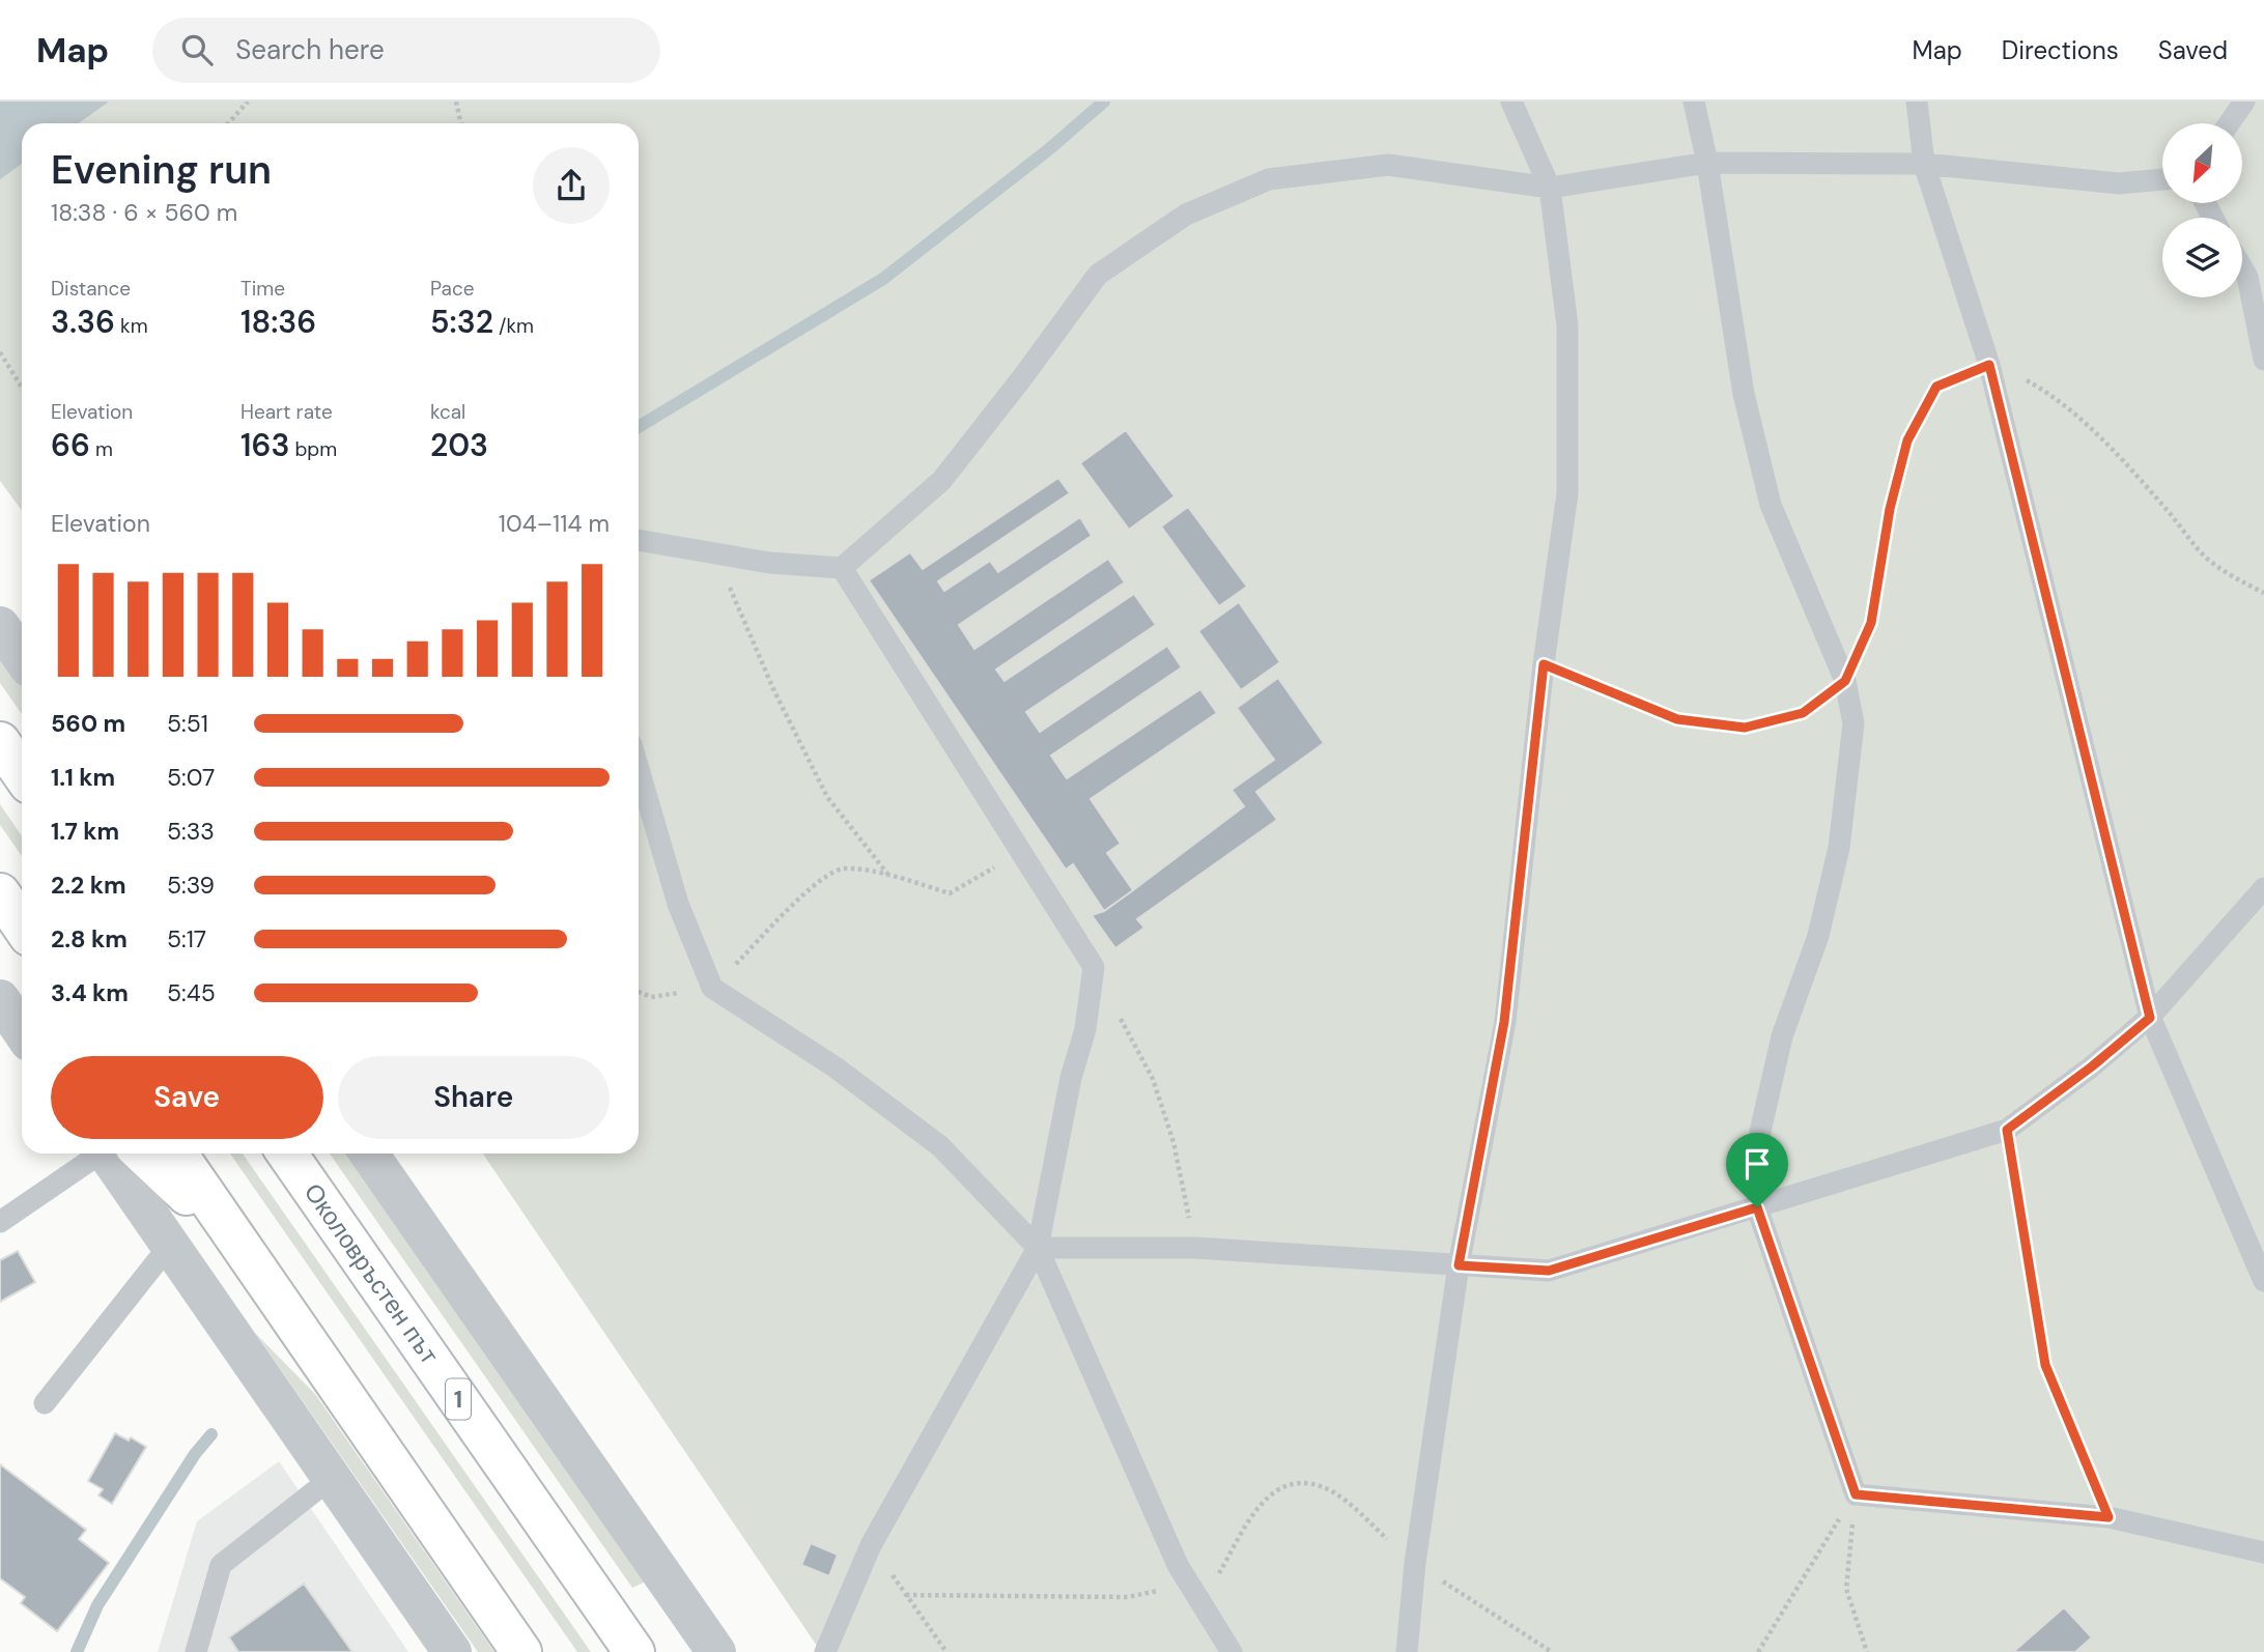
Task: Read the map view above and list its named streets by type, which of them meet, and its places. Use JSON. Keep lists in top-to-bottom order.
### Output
{
  "streets": {
    "highway": ["Околовръстен път", "1"]
  },
  "north": "bottom left",
  "page": {
    "header": "Map",
    "search": "Search here",
    "nav": ["Map", "Directions", "Saved"],
    "heading": ["Evening run", "18:38 · 6 × 560 m"],
    "stats": [
      ["Distance", "3.36 km"],
      ["Time", "18:36"],
      ["Pace", "5:32 /km"],
      ["Elevation", "66 m"],
      ["Heart rate", "163 bpm"],
      ["kcal", "203"]
    ],
    "chart": ["Elevation", "104–114 m"],
    "list": [
      {
        "name": "560 m",
        "note": "5:51"
      },
      {
        "name": "1.1 km",
        "note": "5:07"
      },
      {
        "name": "1.7 km",
        "note": "5:33"
      },
      {
        "name": "2.2 km",
        "note": "5:39"
      },
      {
        "name": "2.8 km",
        "note": "5:17"
      },
      {
        "name": "3.4 km",
        "note": "5:45"
      }
    ],
    "buttons": ["Save", "Share"]
  }
}
